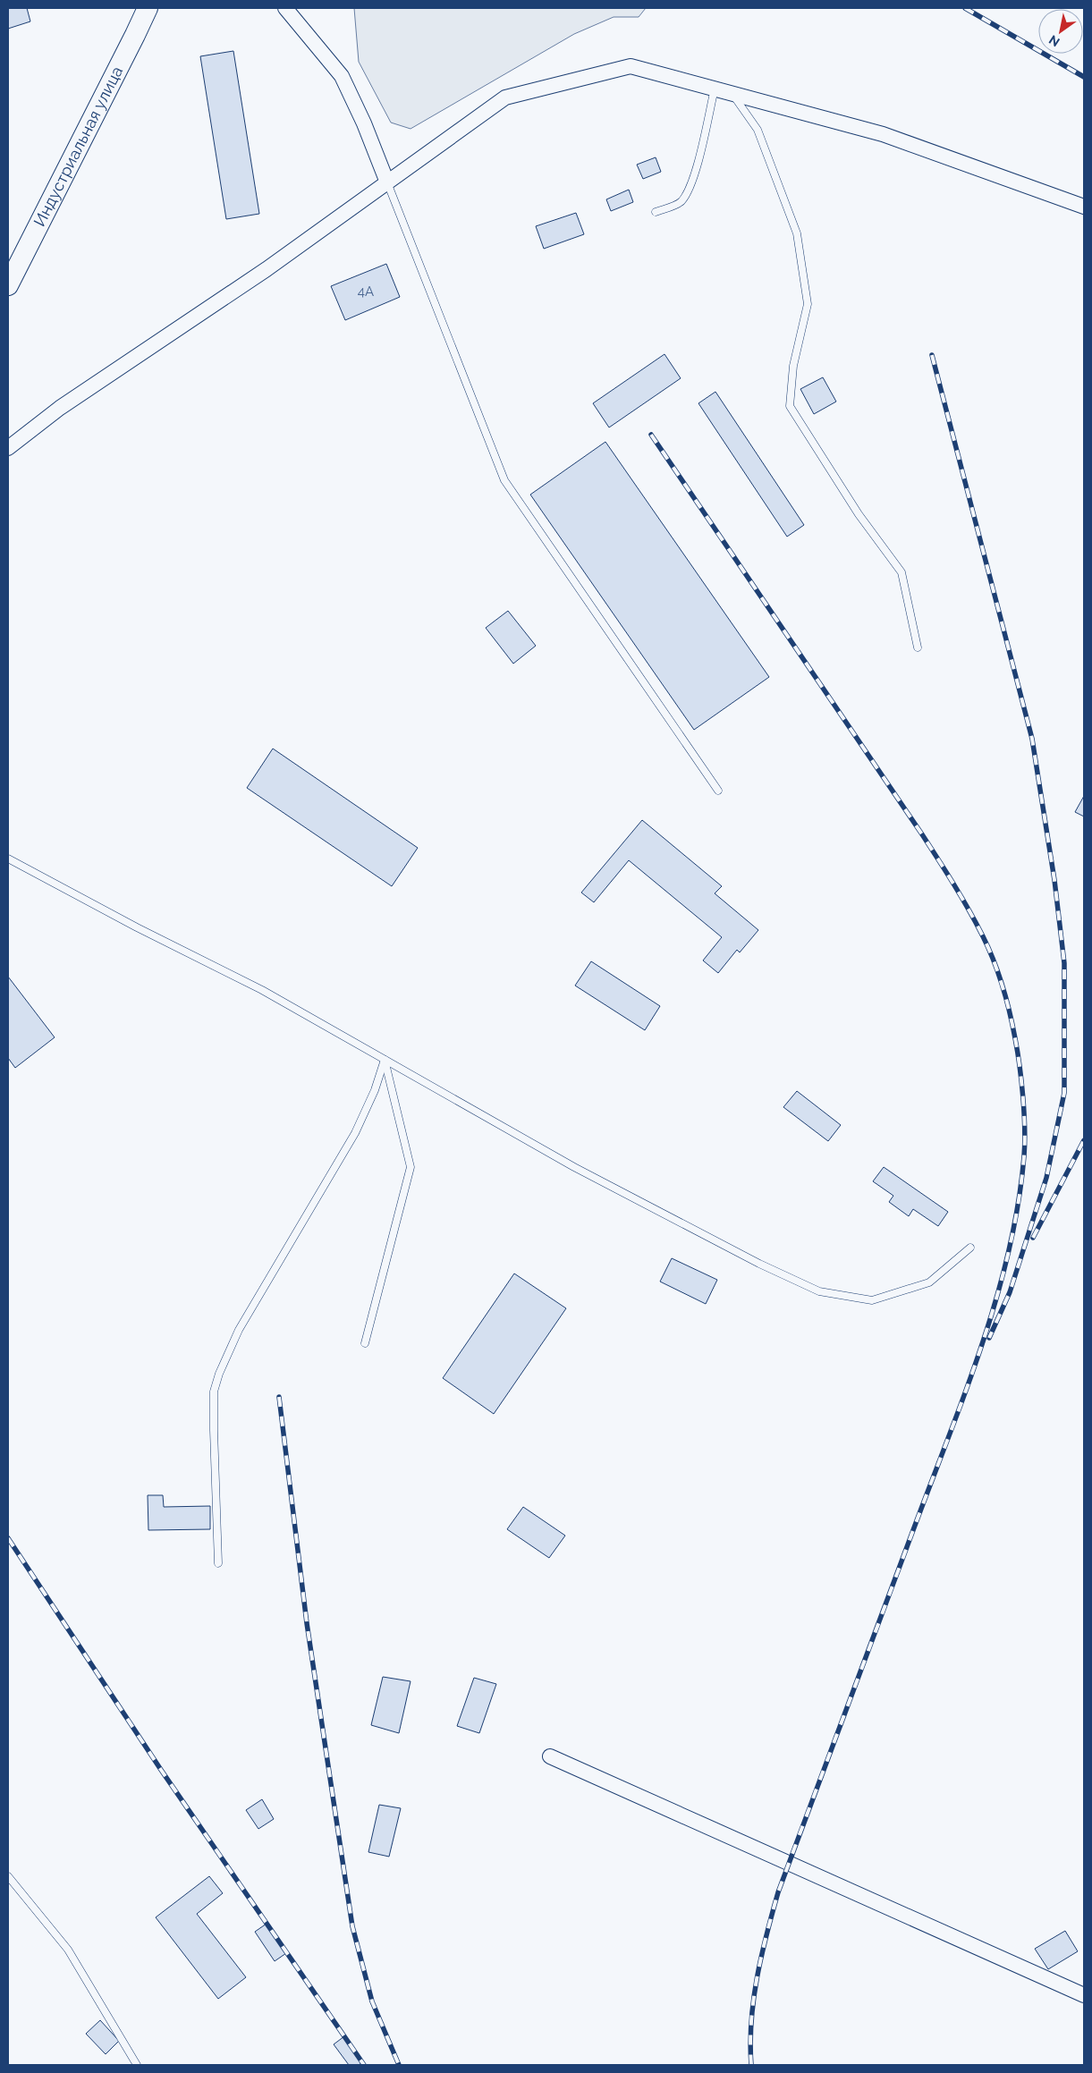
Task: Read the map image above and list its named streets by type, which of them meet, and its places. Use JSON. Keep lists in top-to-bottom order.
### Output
{
  "streets": {
    "main road": ["Индустриальная улица"]
  },
  "house_numbers": ["4А"],
  "north": "bottom left"
}
